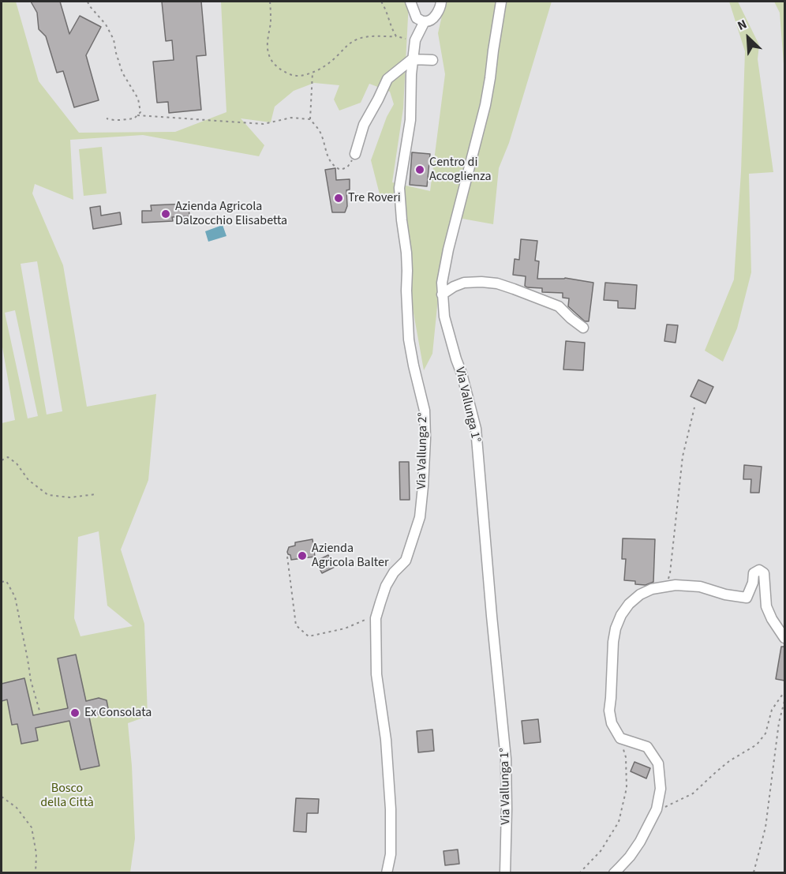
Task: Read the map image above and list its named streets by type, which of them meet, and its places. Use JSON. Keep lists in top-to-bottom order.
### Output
{
  "streets": {
    "street": ["Via Vallunga 1°", "Via Vallunga 2°"]
  },
  "parks": ["Bosco della Città"],
  "places": [
    "Centro di Accoglienza",
    "Tre Roveri",
    "Azienda Agricola Dalzocchio Elisabetta",
    "Azienda Agricola Balter",
    "Ex Consolata"
  ],
  "north": "top left"
}
